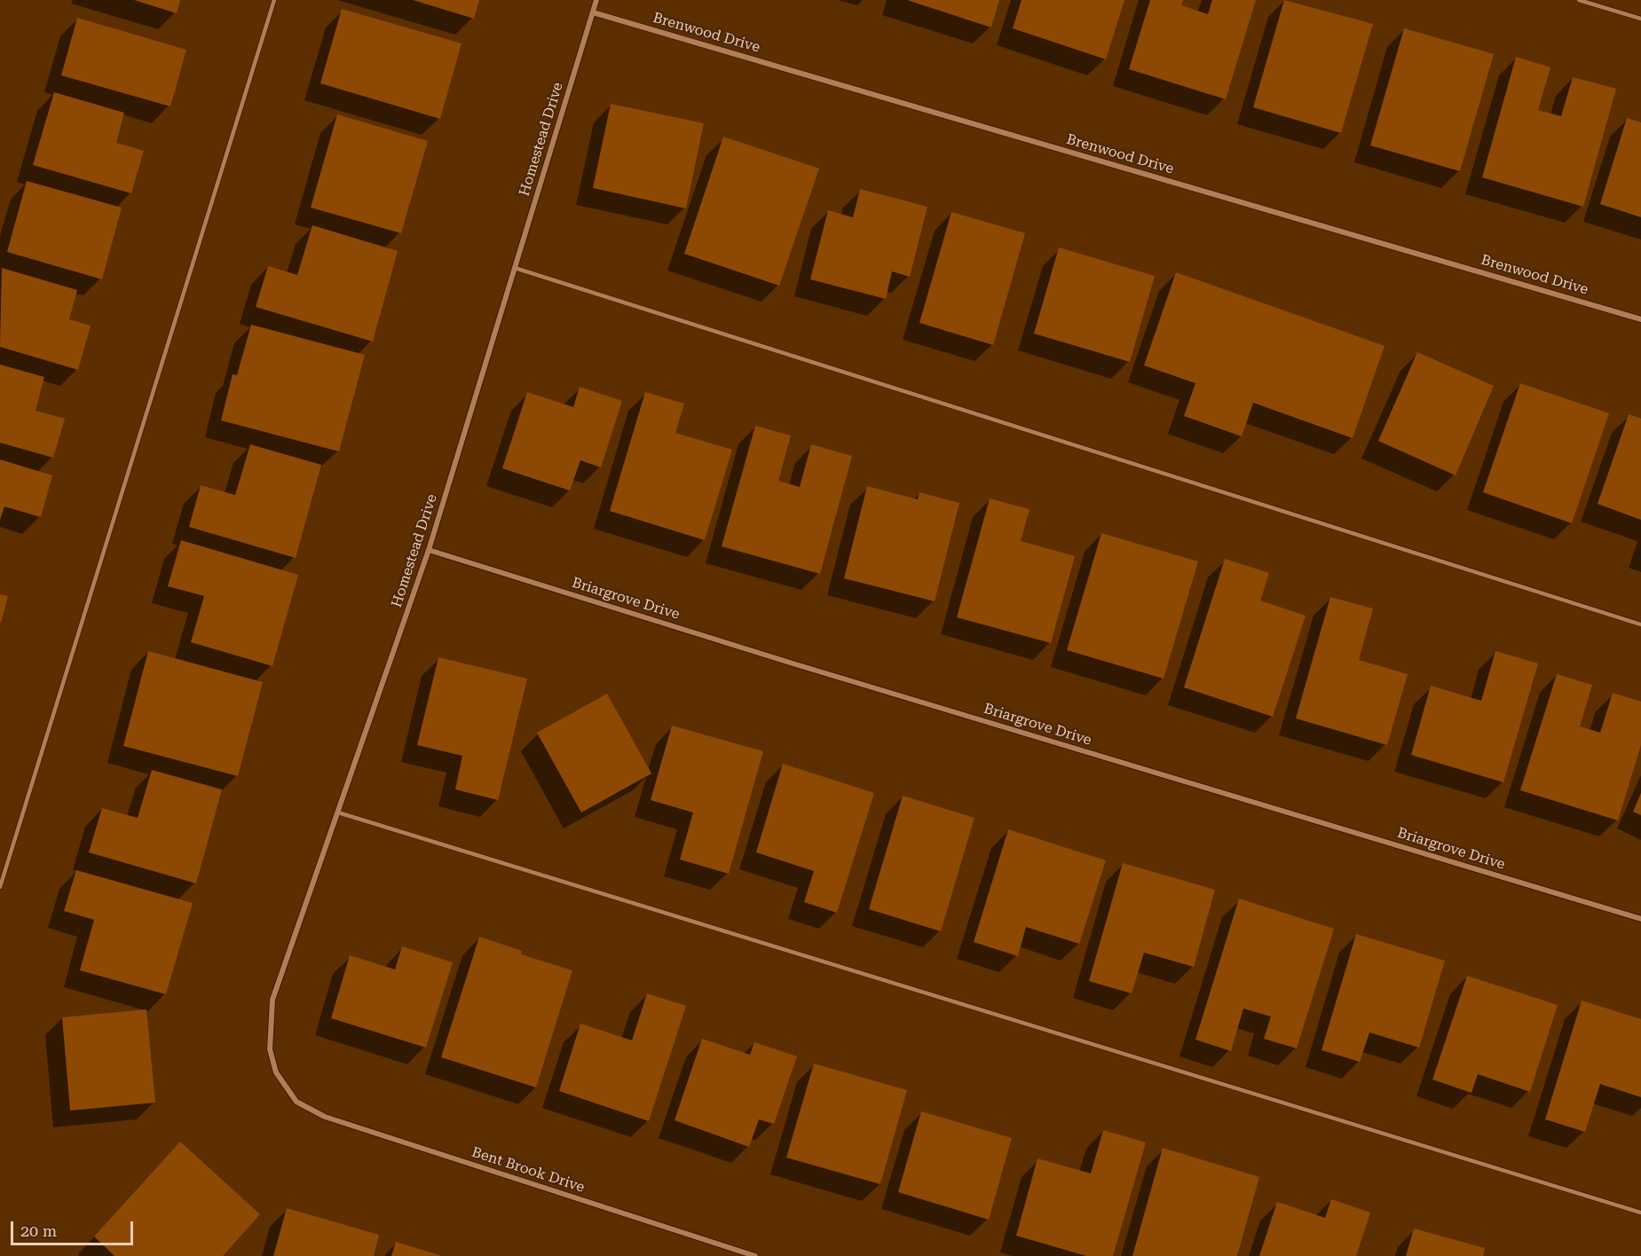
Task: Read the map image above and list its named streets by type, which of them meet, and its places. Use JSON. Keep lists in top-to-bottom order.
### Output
{
  "streets": {
    "street": [
      "Brenwood Drive",
      "Homestead Drive",
      "Briargrove Drive",
      "Bent Brook Drive"
    ]
  },
  "crossings": [
    ["Brenwood Drive", "Homestead Drive"],
    ["Homestead Drive", "Briargrove Drive"],
    ["Homestead Drive", "Bent Brook Drive"]
  ],
  "scale_bar": "20 m"
}
